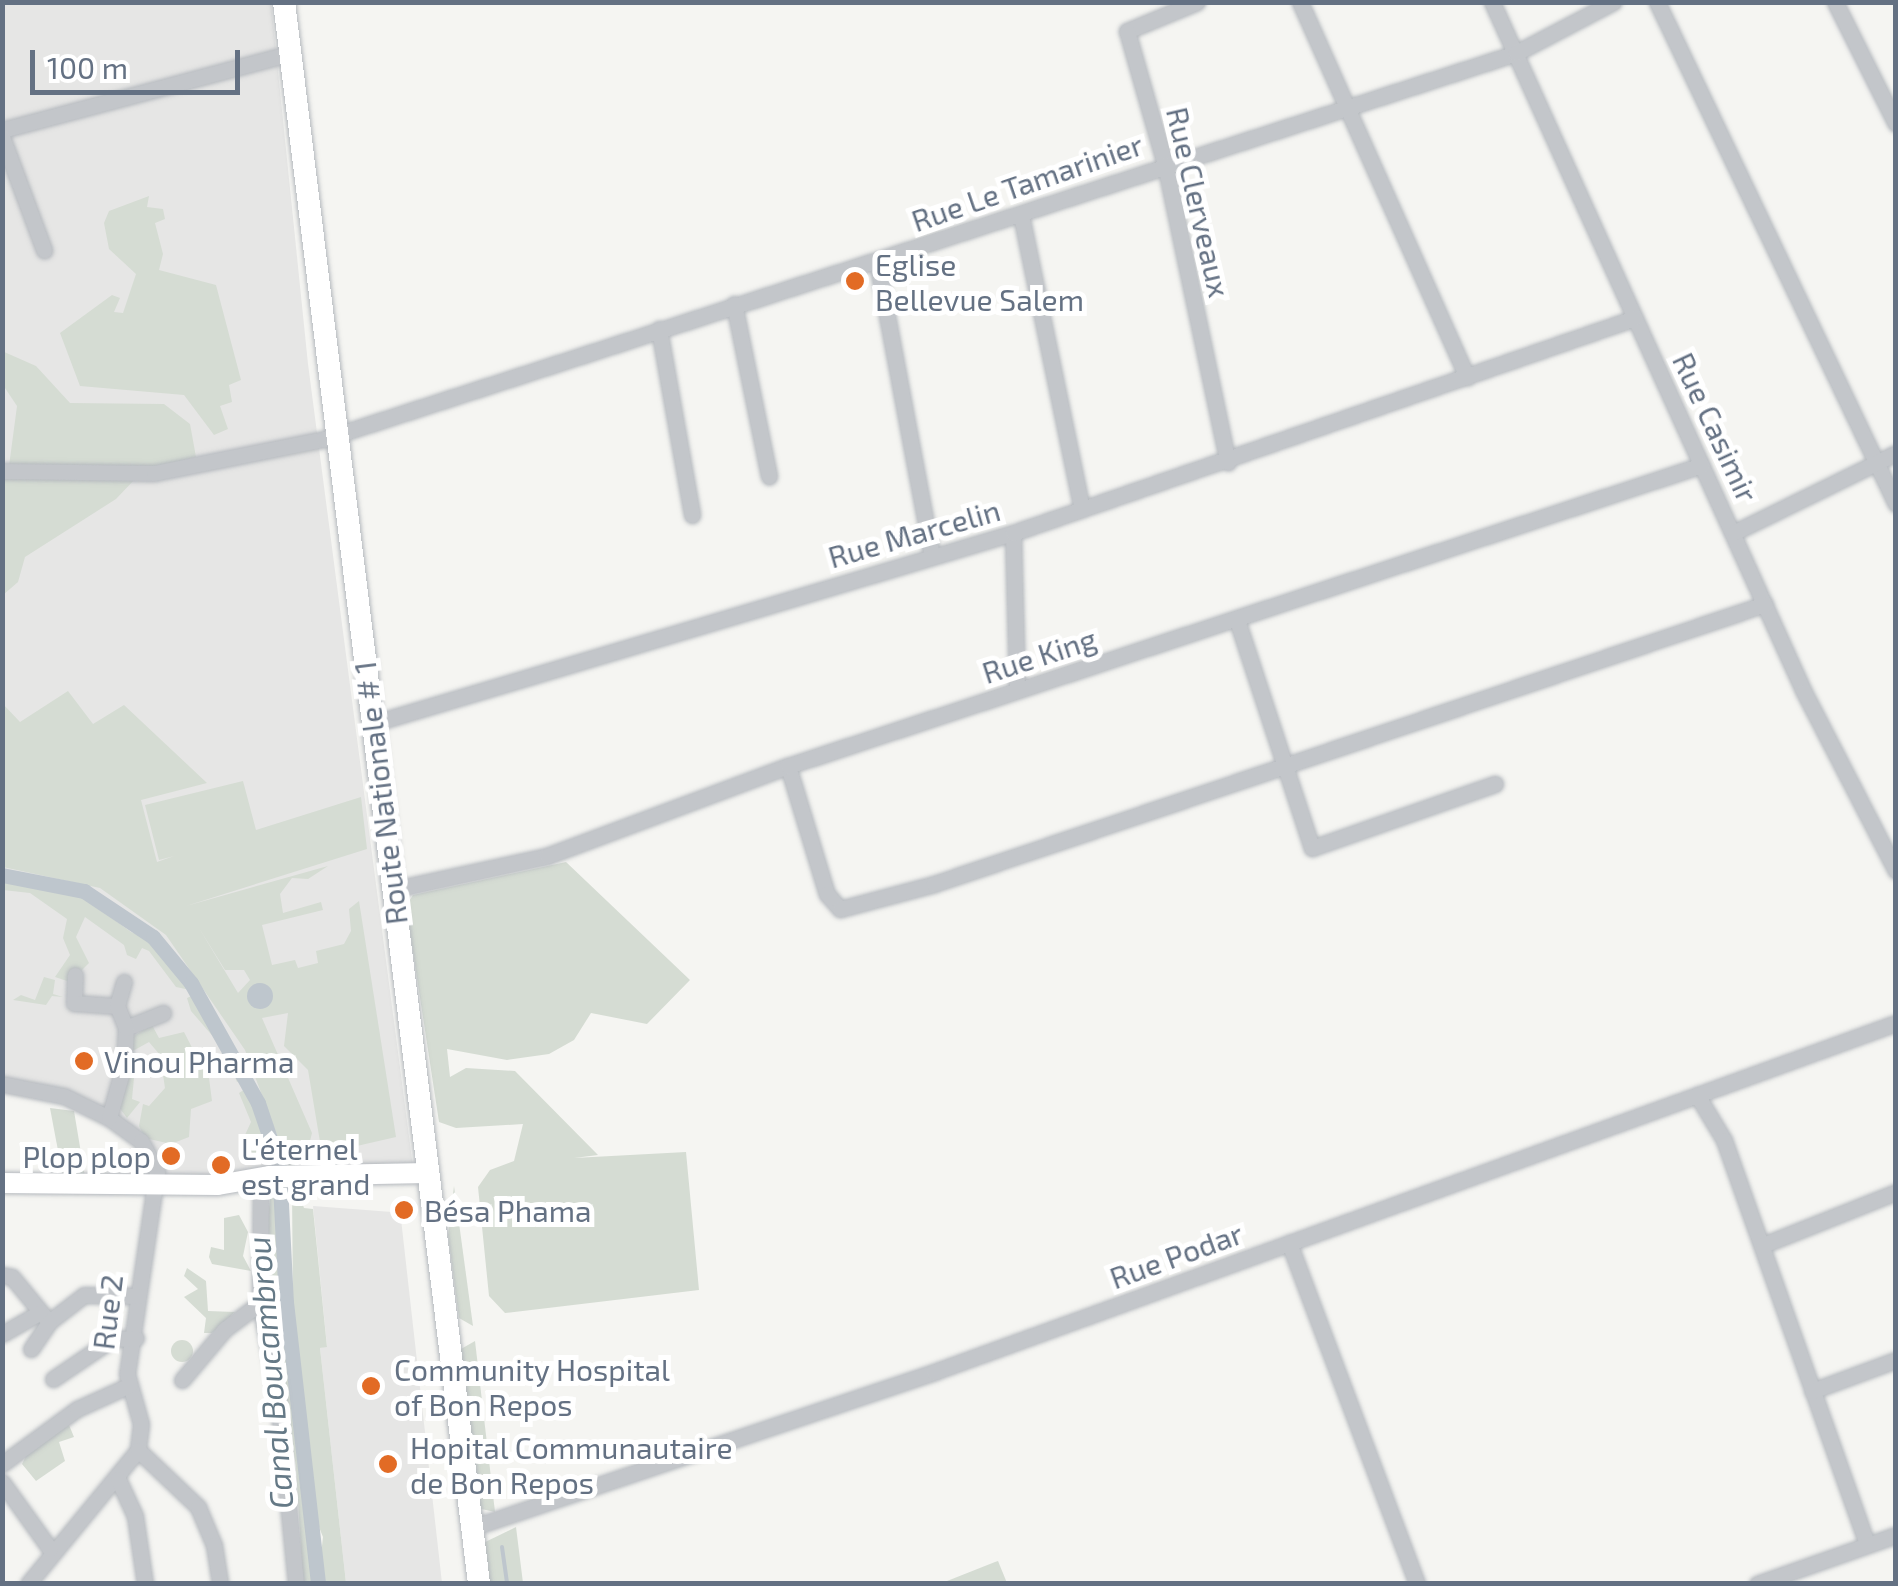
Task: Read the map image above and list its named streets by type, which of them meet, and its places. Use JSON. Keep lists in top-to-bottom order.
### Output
{
  "streets": {
    "main road": ["Route Nationale # 1"],
    "street": [
      "Rue Le Tamarinier",
      "Rue Clerveaux",
      "Rue Casimir",
      "Rue Marcelin",
      "Rue King",
      "Rue Podar",
      "Rue 2"
    ]
  },
  "crossings": [
    ["Rue Le Tamarinier", "Rue Clerveaux"],
    ["Rue Le Tamarinier", "Rue Casimir"],
    ["Rue Le Tamarinier", "Route Nationale # 1"],
    ["Rue Clerveaux", "Rue Marcelin"],
    ["Rue Casimir", "Rue Marcelin"],
    ["Rue Casimir", "Rue King"],
    ["Rue Marcelin", "Route Nationale # 1"],
    ["Rue King", "Route Nationale # 1"],
    ["Route Nationale # 1", "Rue Podar"]
  ],
  "water": ["Canal Boucambrou"],
  "places": [
    "Eglise Bellevue Salem",
    "Vinou Pharma",
    "Plop plop",
    "L'éternel est grand",
    "Bésa Phama",
    "Community Hospital of Bon Repos",
    "Hopital Communautaire de Bon Repos"
  ],
  "scale_bar": "100 m"
}
